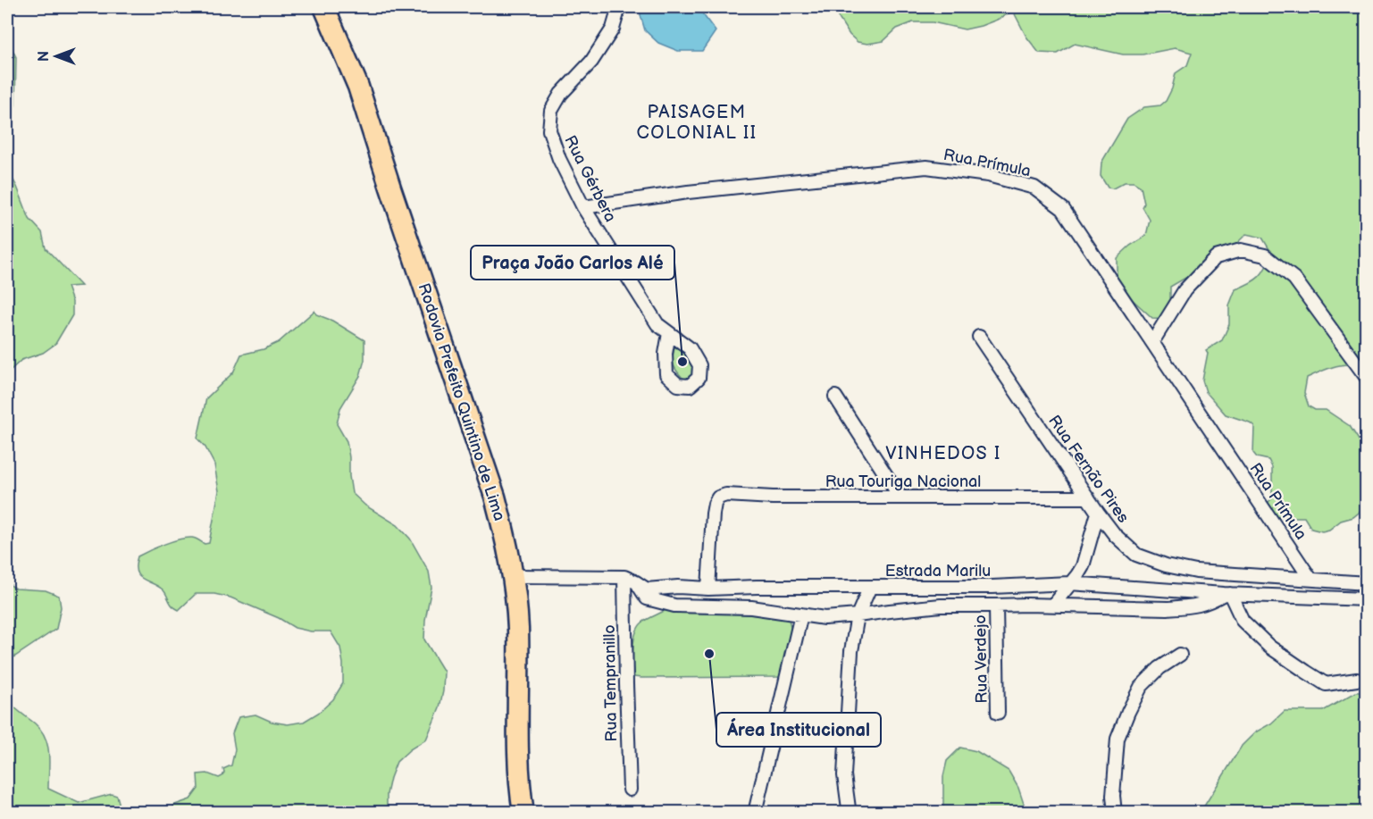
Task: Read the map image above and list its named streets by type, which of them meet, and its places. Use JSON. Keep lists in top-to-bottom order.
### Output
{
  "streets": {
    "main road": ["Rodovia Prefeito Quintino de Lima"],
    "street": [
      "Rua Prímula",
      "Rua Gérbera",
      "Rua Fernão Pires",
      "Rua Touriga Nacional",
      "Estrada Marilu",
      "Rua Verdejo",
      "Rua Tempranillo"
    ]
  },
  "crossings": [
    ["Rua Prímula", "Rua Gérbera"],
    ["Rua Prímula", "Rua Fernão Pires"],
    ["Rodovia Prefeito Quintino de Lima", "Estrada Marilu"],
    ["Rua Fernão Pires", "Rua Touriga Nacional"],
    ["Rua Touriga Nacional", "Estrada Marilu"],
    ["Estrada Marilu", "Rua Tempranillo"]
  ],
  "districts": ["PAISAGEM COLONIAL II", "VINHEDOS I"],
  "places": ["Praça João Carlos Alé", "Área Institucional"],
  "north": "left"
}
